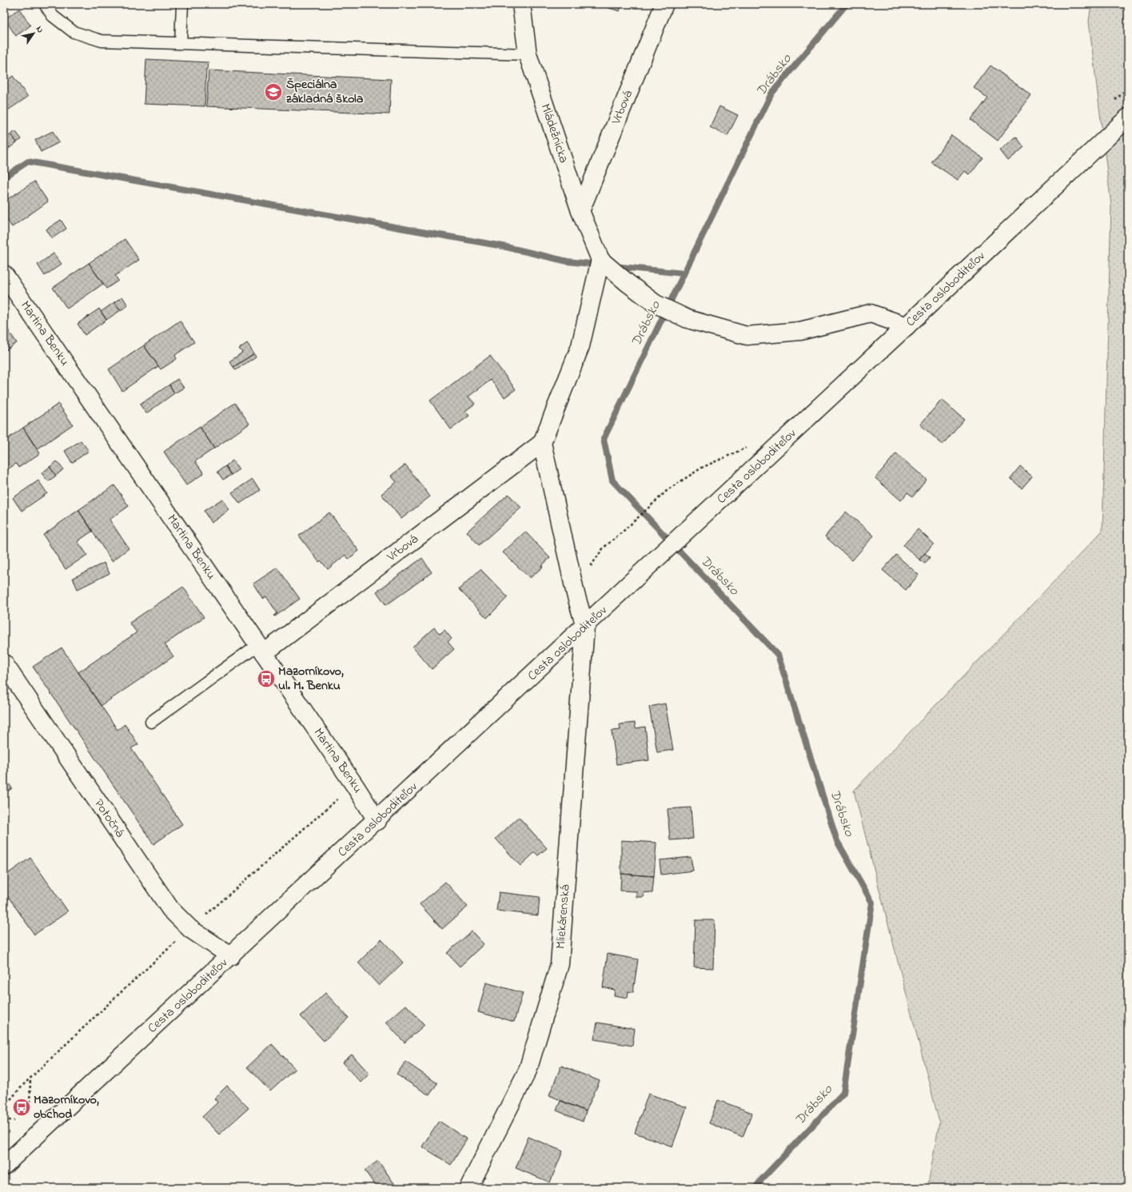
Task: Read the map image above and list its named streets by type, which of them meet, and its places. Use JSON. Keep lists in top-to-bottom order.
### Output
{
  "streets": {
    "street": [
      "Vrbová",
      "Mládežnícka",
      "Cesta osloboditeľov",
      "Martina Benku",
      "Potočná",
      "Mliekárenská"
    ]
  },
  "crossings": [
    ["Vrbová", "Mládežnícka"],
    ["Vrbová", "Martina Benku"],
    ["Cesta osloboditeľov", "Martina Benku"],
    ["Cesta osloboditeľov", "Potočná"],
    ["Cesta osloboditeľov", "Mliekárenská"]
  ],
  "water": ["Drábsko"],
  "places": {
    "school or university": ["Špeciálna základná škola"],
    "bus stop": ["Mazorníkovo, ul. M. Benku", "Mazorníkovo, obchod"]
  },
  "north": "top right"
}
